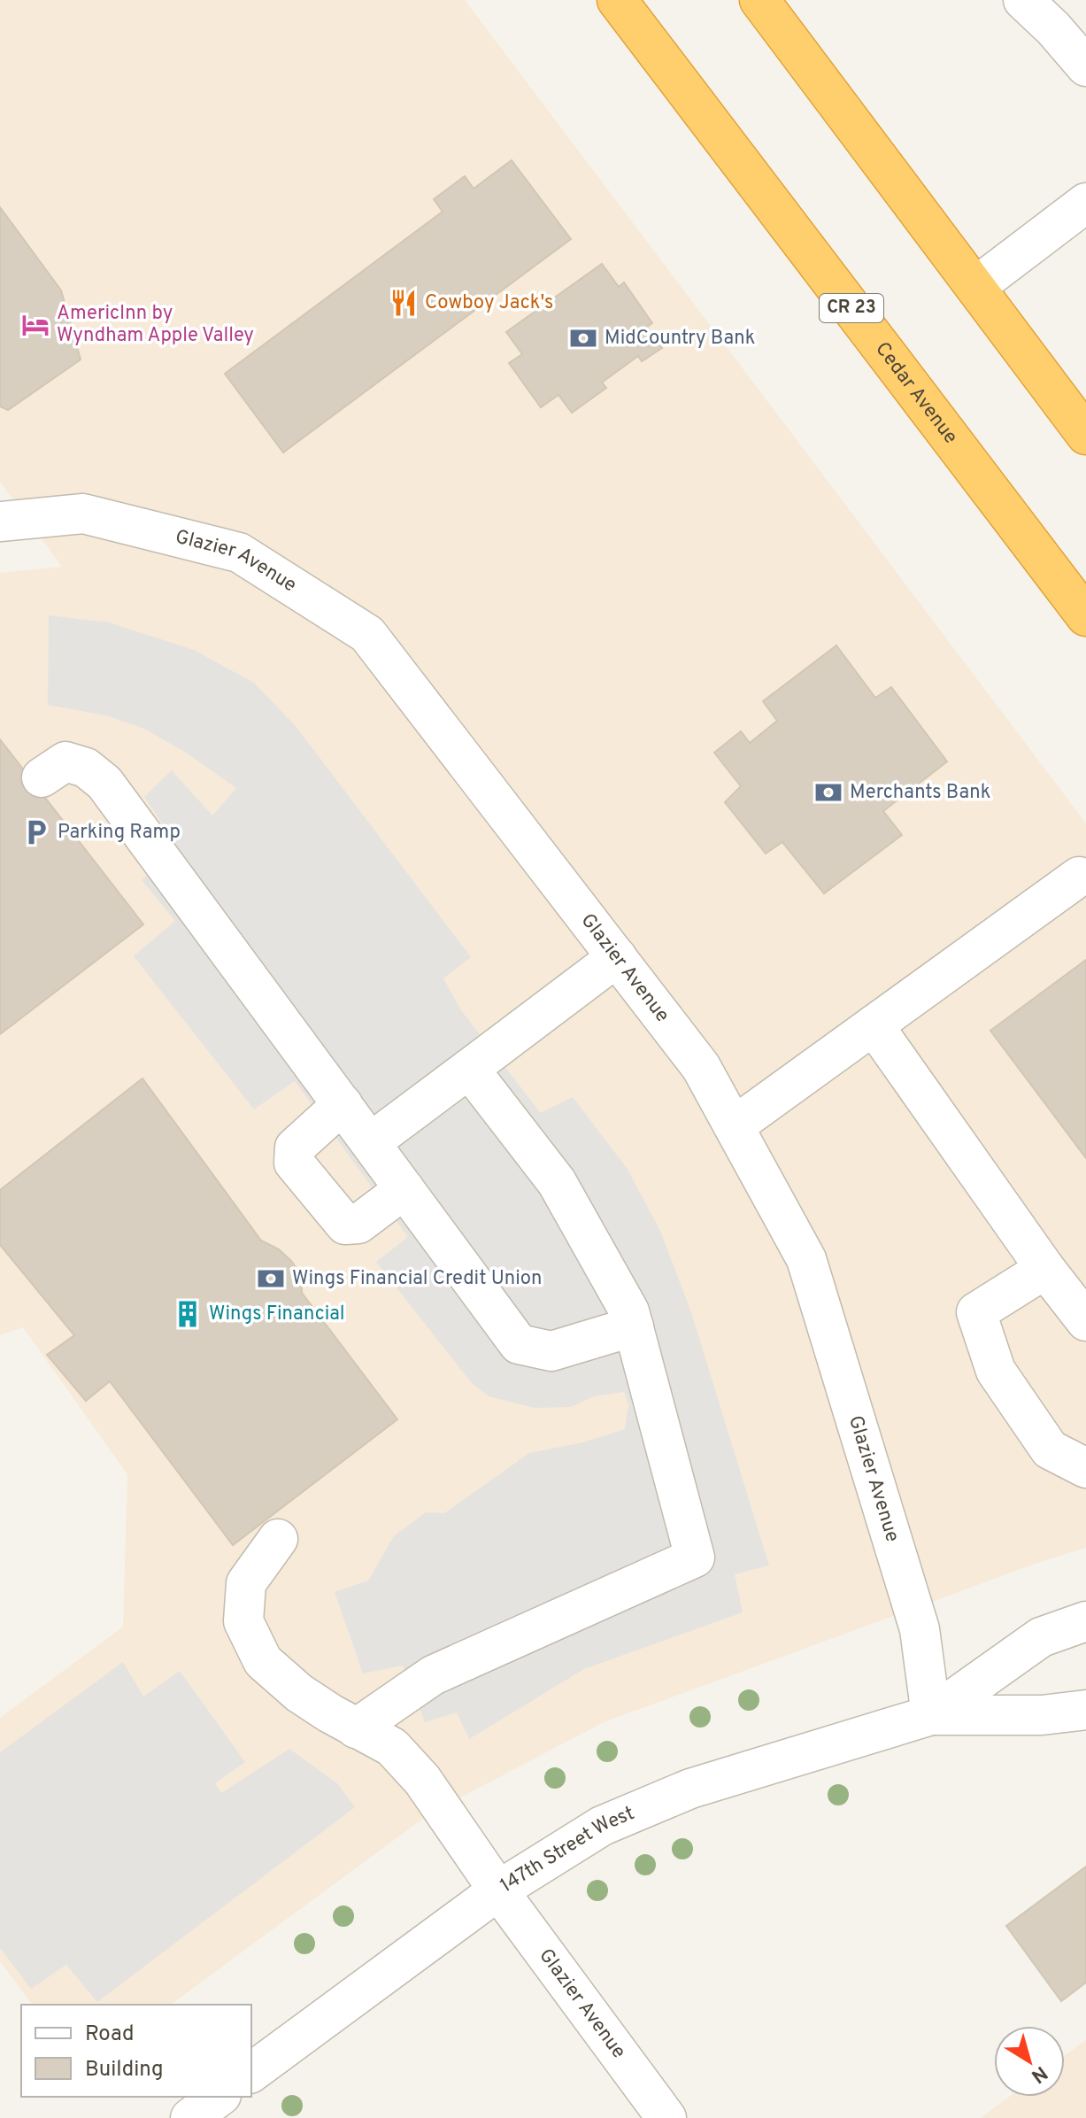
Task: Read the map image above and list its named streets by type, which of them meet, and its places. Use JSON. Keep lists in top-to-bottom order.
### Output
{
  "streets": {
    "highway": ["CR 23", "Cedar Avenue"],
    "street": ["Glazier Avenue", "147th Street West"]
  },
  "crossings": [
    ["Glazier Avenue", "147th Street West"]
  ],
  "places": {
    "restaurant": ["Cowboy Jack's"],
    "hotel": ["AmericInn by Wyndham Apple Valley"],
    "bank": ["MidCountry Bank", "Merchants Bank", "Wings Financial Credit Union"],
    "parking": ["Parking Ramp"],
    "building": ["Wings Financial"]
  },
  "legend": ["Road", "Building"],
  "north": "bottom right"
}
